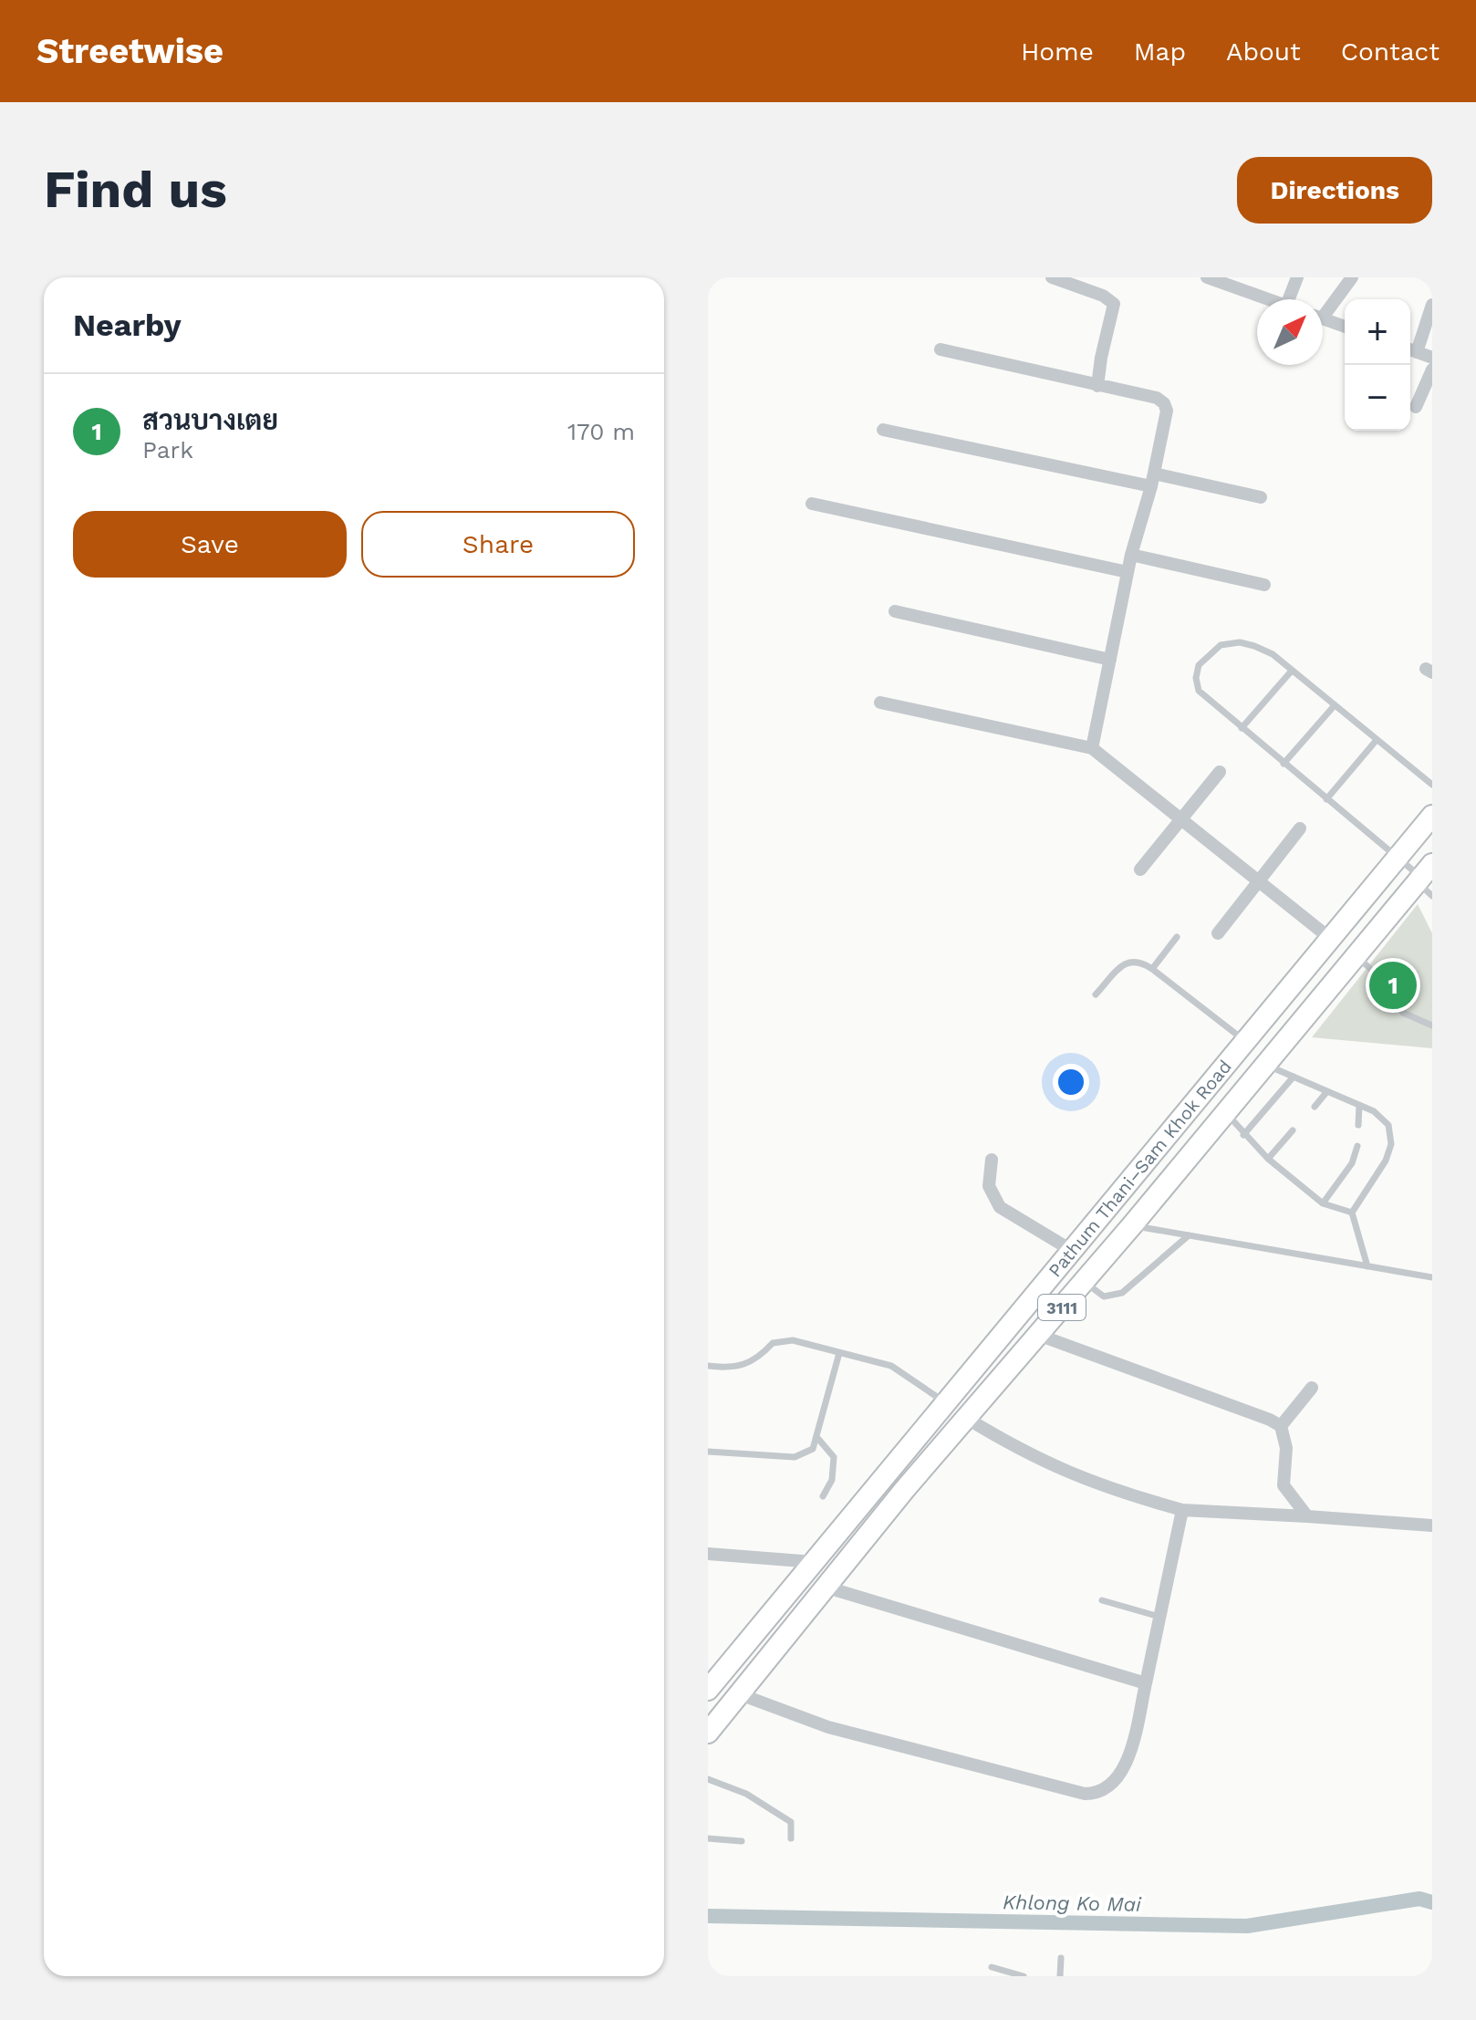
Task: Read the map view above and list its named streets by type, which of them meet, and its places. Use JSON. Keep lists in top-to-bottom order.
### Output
{
  "streets": {
    "main road": ["Pathum Thani–Sam Khok Road", "3111"]
  },
  "water": ["Khlong Ko Mai"],
  "north": "top right",
  "page": {
    "header": "Streetwise",
    "nav": [
      "Home",
      "Map",
      "About",
      "Contact"
    ],
    "buttons": [
      "Directions",
      ["Save", "Share"]
    ],
    "title": "Find us",
    "heading": "Nearby",
    "map_buttons": ["+", "−"],
    "list": [
      {
        "mark": "1",
        "name": "สวนบางเตย",
        "note": "Park",
        "value": "170 m"
      }
    ],
    "pins": "1"
  }
}
